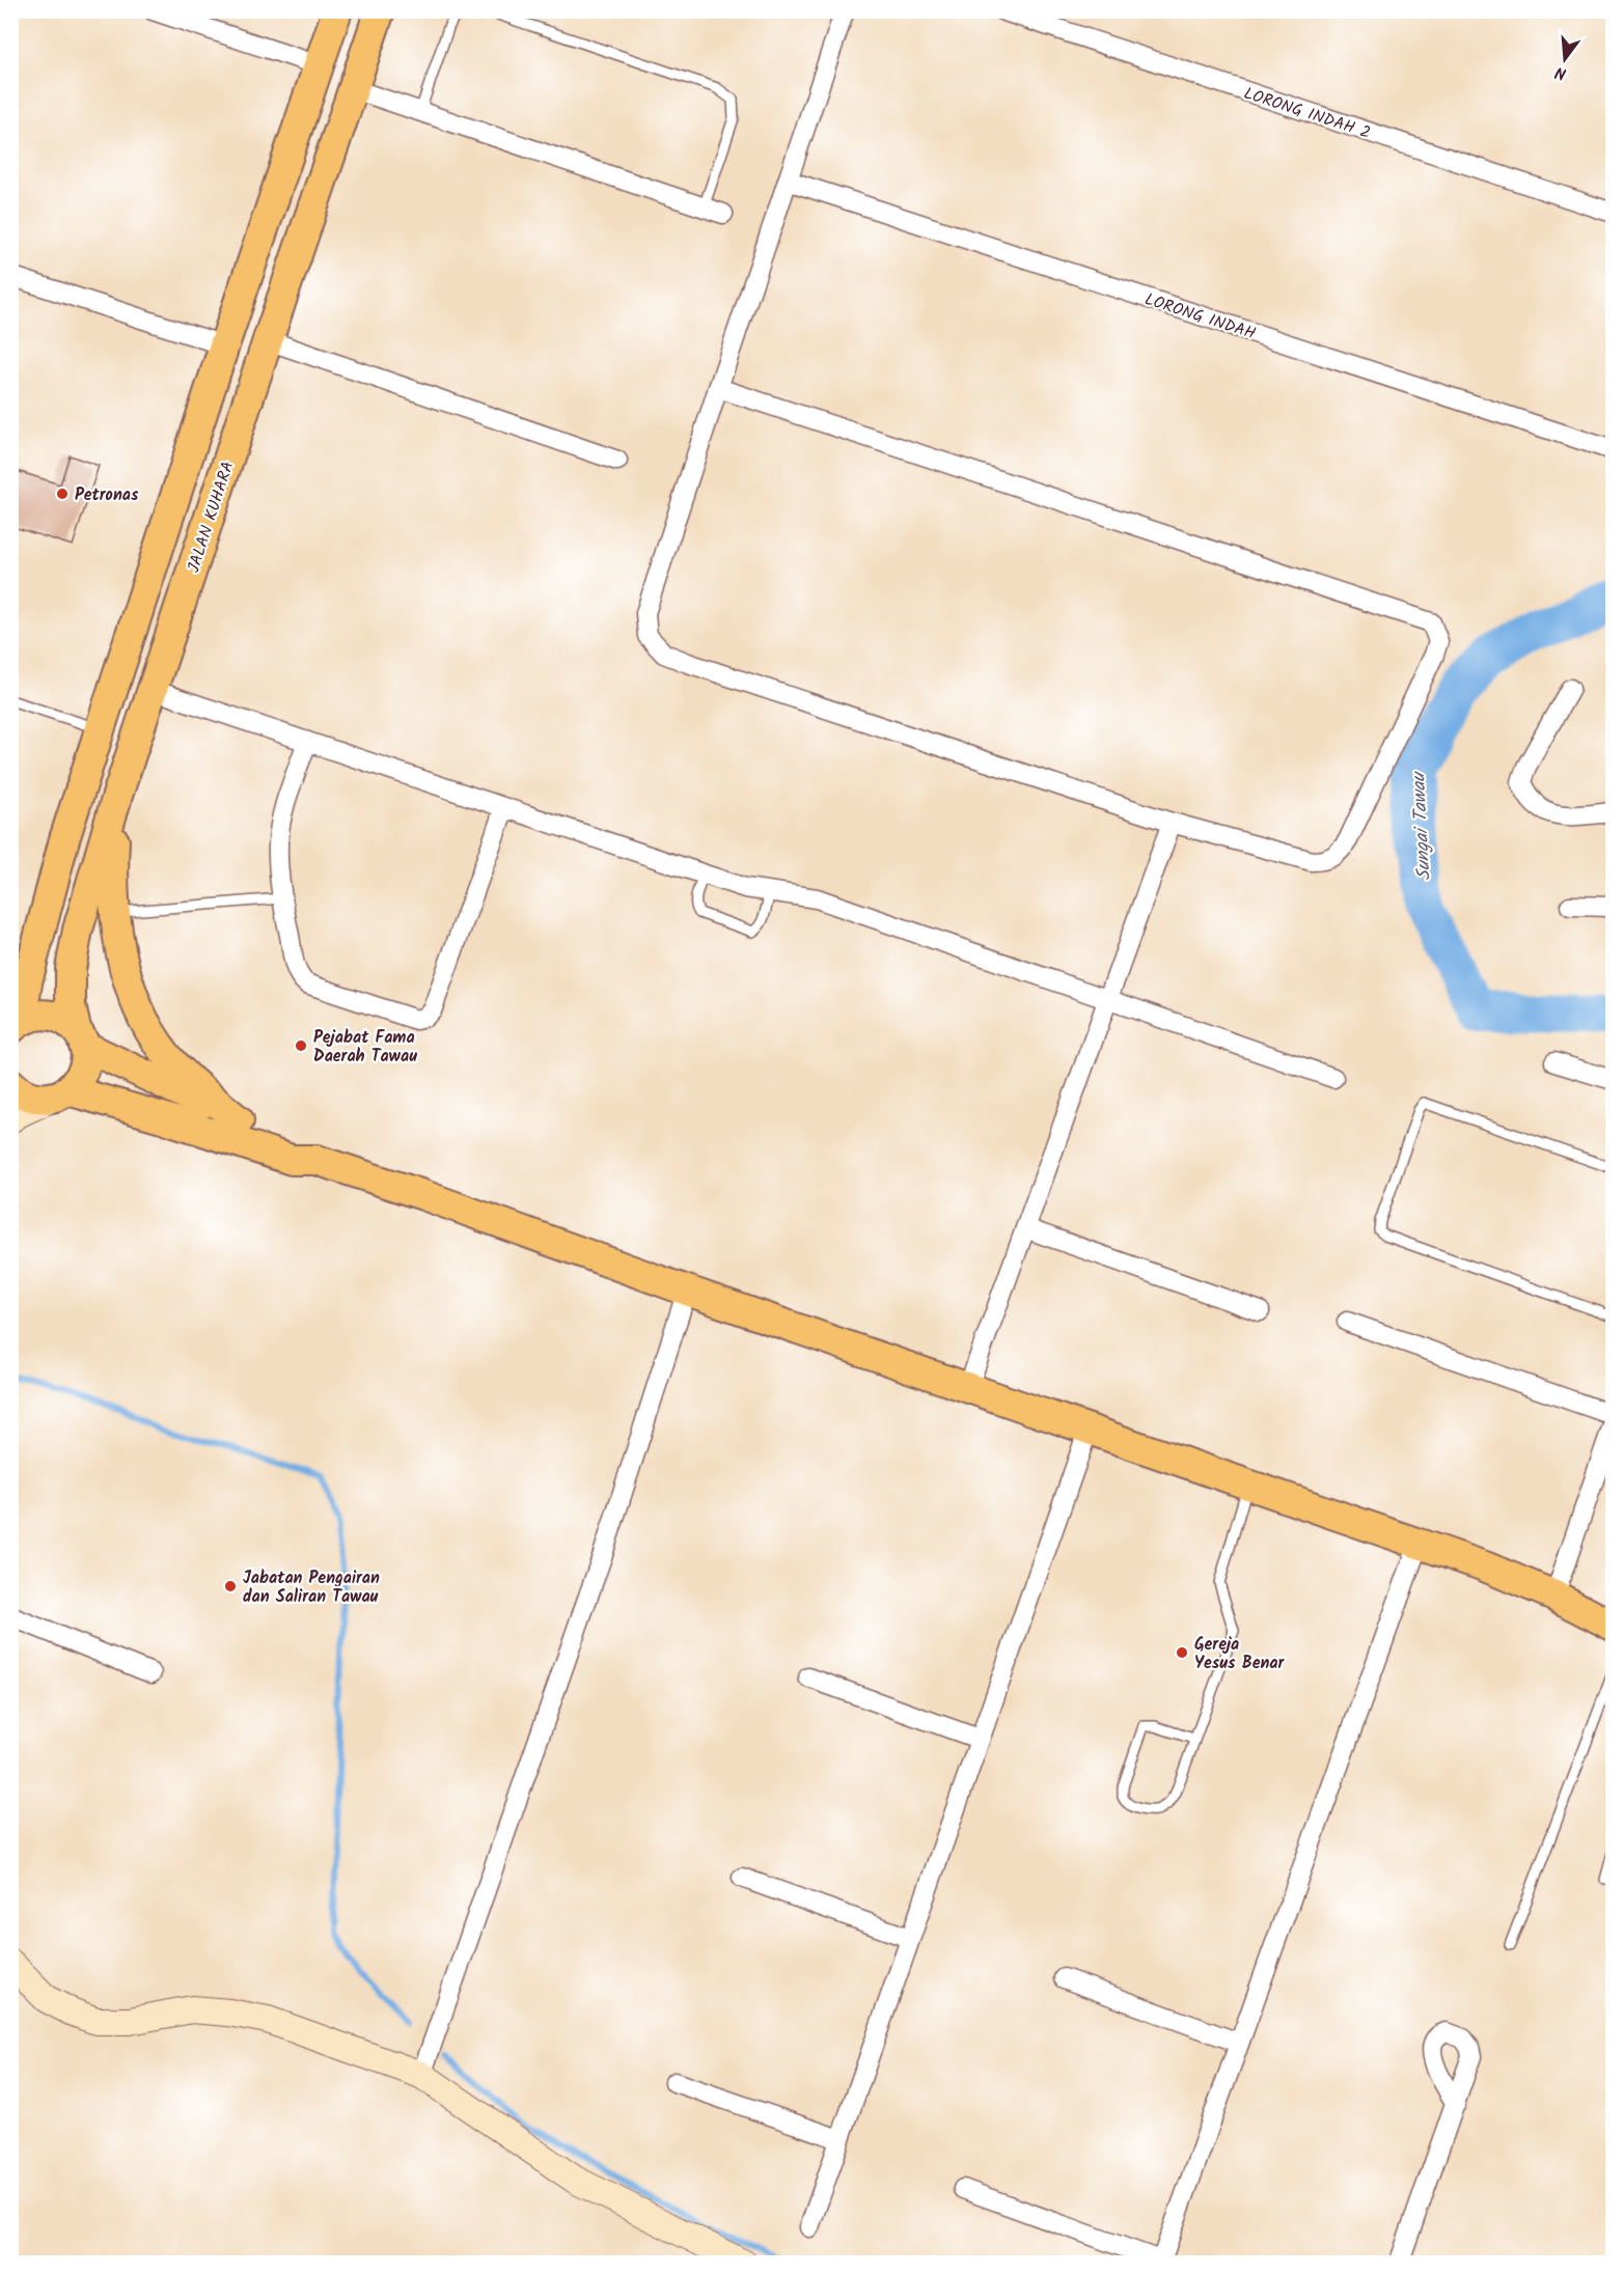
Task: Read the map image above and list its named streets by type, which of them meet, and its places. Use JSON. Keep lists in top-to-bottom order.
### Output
{
  "streets": {
    "main road": ["JALAN KUHARA"],
    "street": ["LORONG INDAH 2", "LORONG INDAH"]
  },
  "water": ["Sungai Tawau"],
  "places": [
    "Petronas",
    "Pejabat Fama Daerah Tawau",
    "Jabatan Pengairan dan Saliran Tawau",
    "Gereja Yesus Benar"
  ],
  "north": "bottom"
}
